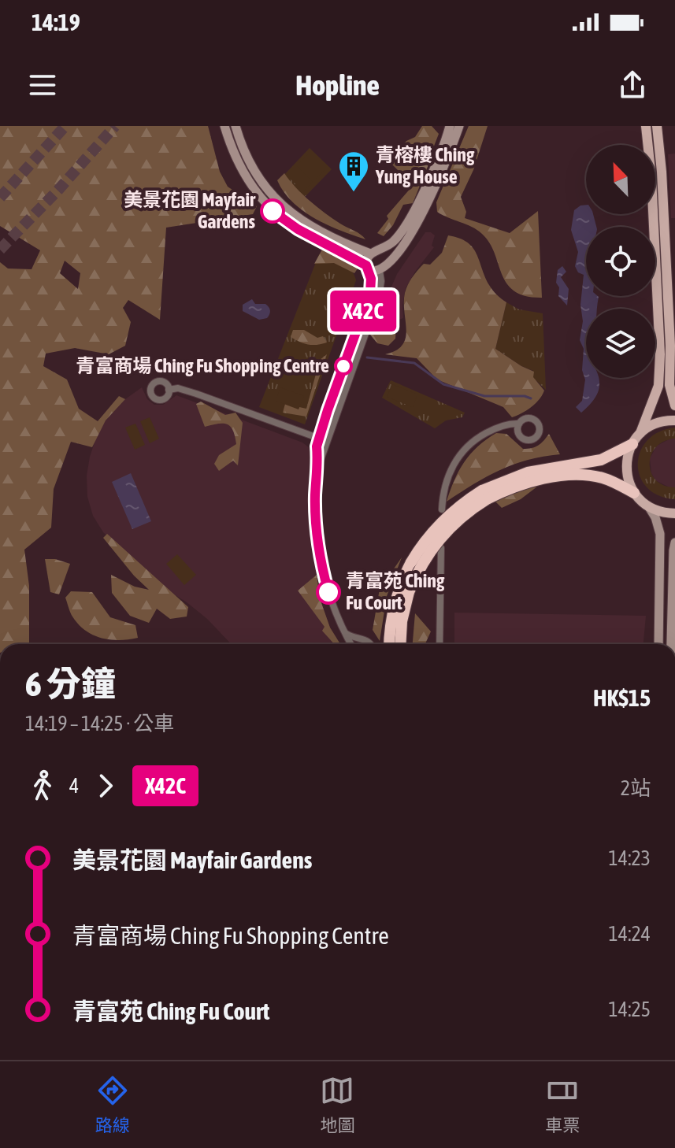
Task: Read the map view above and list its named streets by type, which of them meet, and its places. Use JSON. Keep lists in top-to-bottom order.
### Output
{
  "places": {
    "building": ["青榕樓 Ching Yung House"],
    "other": ["美景花園 Mayfair Gardens", "青富商場 Ching Fu Shopping Centre", "青富苑 Ching Fu Court"]
  },
  "lines": ["bus line X42C"],
  "north": "top left",
  "page": {
    "status": "14:19",
    "header": "Hopline",
    "on_map": "X42C",
    "heading": ["6 分鐘", "14:19 – 14:25 · 公車", "HK$15"],
    "legs": ["4", "X42C", "2站"],
    "list": [
      {
        "name": "美景花園 Mayfair Gardens",
        "value": "14:23"
      },
      {
        "name": "青富商場 Ching Fu Shopping Centre",
        "value": "14:24"
      },
      {
        "name": "青富苑 Ching Fu Court",
        "value": "14:25"
      }
    ],
    "tabs": ["路線", "地圖", "車票"]
  }
}
